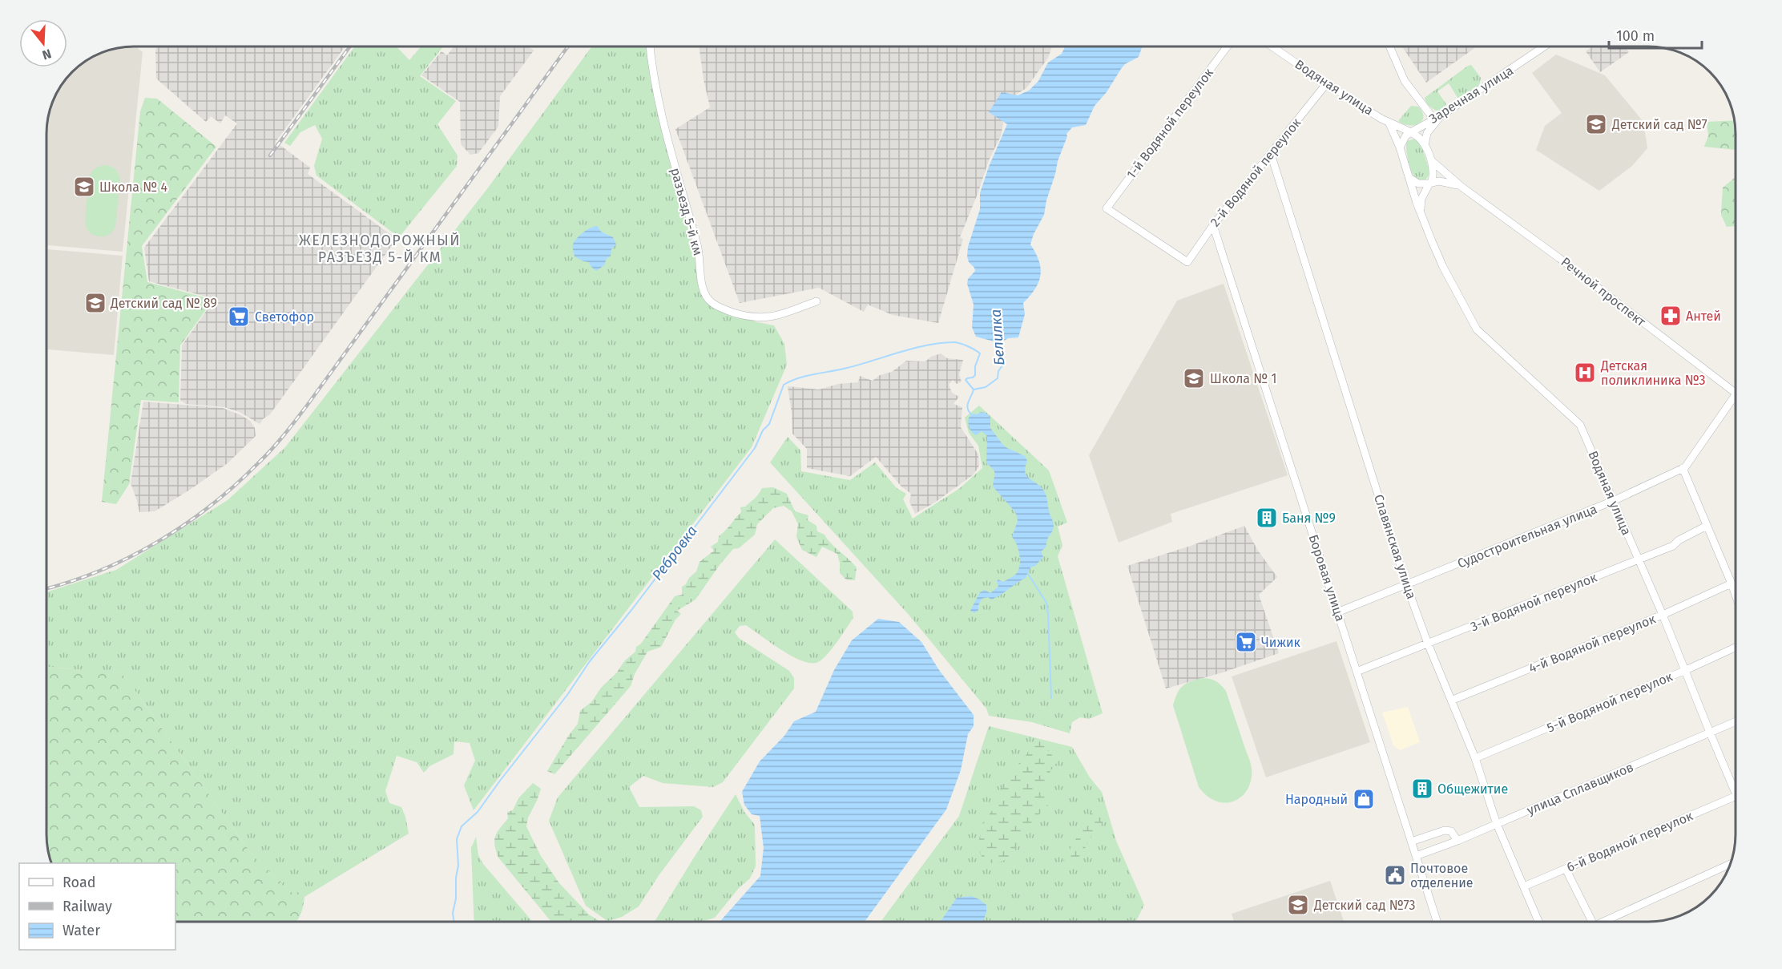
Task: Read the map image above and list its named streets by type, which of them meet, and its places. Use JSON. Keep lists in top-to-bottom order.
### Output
{
  "streets": {
    "street": [
      "Водяная улица",
      "Заречная улица",
      "1-й Водяной переулок",
      "2-й Водяной переулок",
      "разъезд 5-й км",
      "Речной проспект",
      "Судостроительная улица",
      "Славянская улица",
      "Боровая улица",
      "3-й Водяной переулок",
      "4-й Водяной переулок",
      "5-й Водяной переулок",
      "улица Сплавщиков",
      "6-й Водяной переулок"
    ]
  },
  "crossings": [
    ["Водяная улица", "Заречная улица"],
    ["Водяная улица", "2-й Водяной переулок"],
    ["Водяная улица", "Судостроительная улица"],
    ["Водяная улица", "3-й Водяной переулок"],
    ["Водяная улица", "4-й Водяной переулок"],
    ["Водяная улица", "5-й Водяной переулок"],
    ["Водяная улица", "улица Сплавщиков"],
    ["1-й Водяной переулок", "2-й Водяной переулок"],
    ["2-й Водяной переулок", "Славянская улица"],
    ["2-й Водяной переулок", "Боровая улица"],
    ["Судостроительная улица", "Славянская улица"],
    ["Судостроительная улица", "Боровая улица"],
    ["Славянская улица", "3-й Водяной переулок"],
    ["Славянская улица", "4-й Водяной переулок"],
    ["Славянская улица", "5-й Водяной переулок"],
    ["Славянская улица", "улица Сплавщиков"],
    ["Славянская улица", "6-й Водяной переулок"],
    ["Боровая улица", "3-й Водяной переулок"],
    ["Боровая улица", "улица Сплавщиков"]
  ],
  "districts": ["ЖЕЛЕЗНОДОРОЖНЫЙ РАЗЪЕЗД 5-Й КМ"],
  "water": ["Белилка", "Ребровка"],
  "places": {
    "school or university": [
      "Детский сад №7",
      "Школа № 4",
      "Детский сад № 89",
      "Школа № 1",
      "Детский сад №73"
    ],
    "pharmacy": ["Антей"],
    "supermarket": ["Светофор", "Чижик"],
    "hospital": ["Детская поликлиника №3"],
    "building": ["Баня №9", "Общежитие"],
    "shop": ["Народный"],
    "public building": ["Почтовое отделение"]
  },
  "legend": ["Road", "Railway", "Water"],
  "scale_bar": "100 m",
  "north": "bottom"
}
